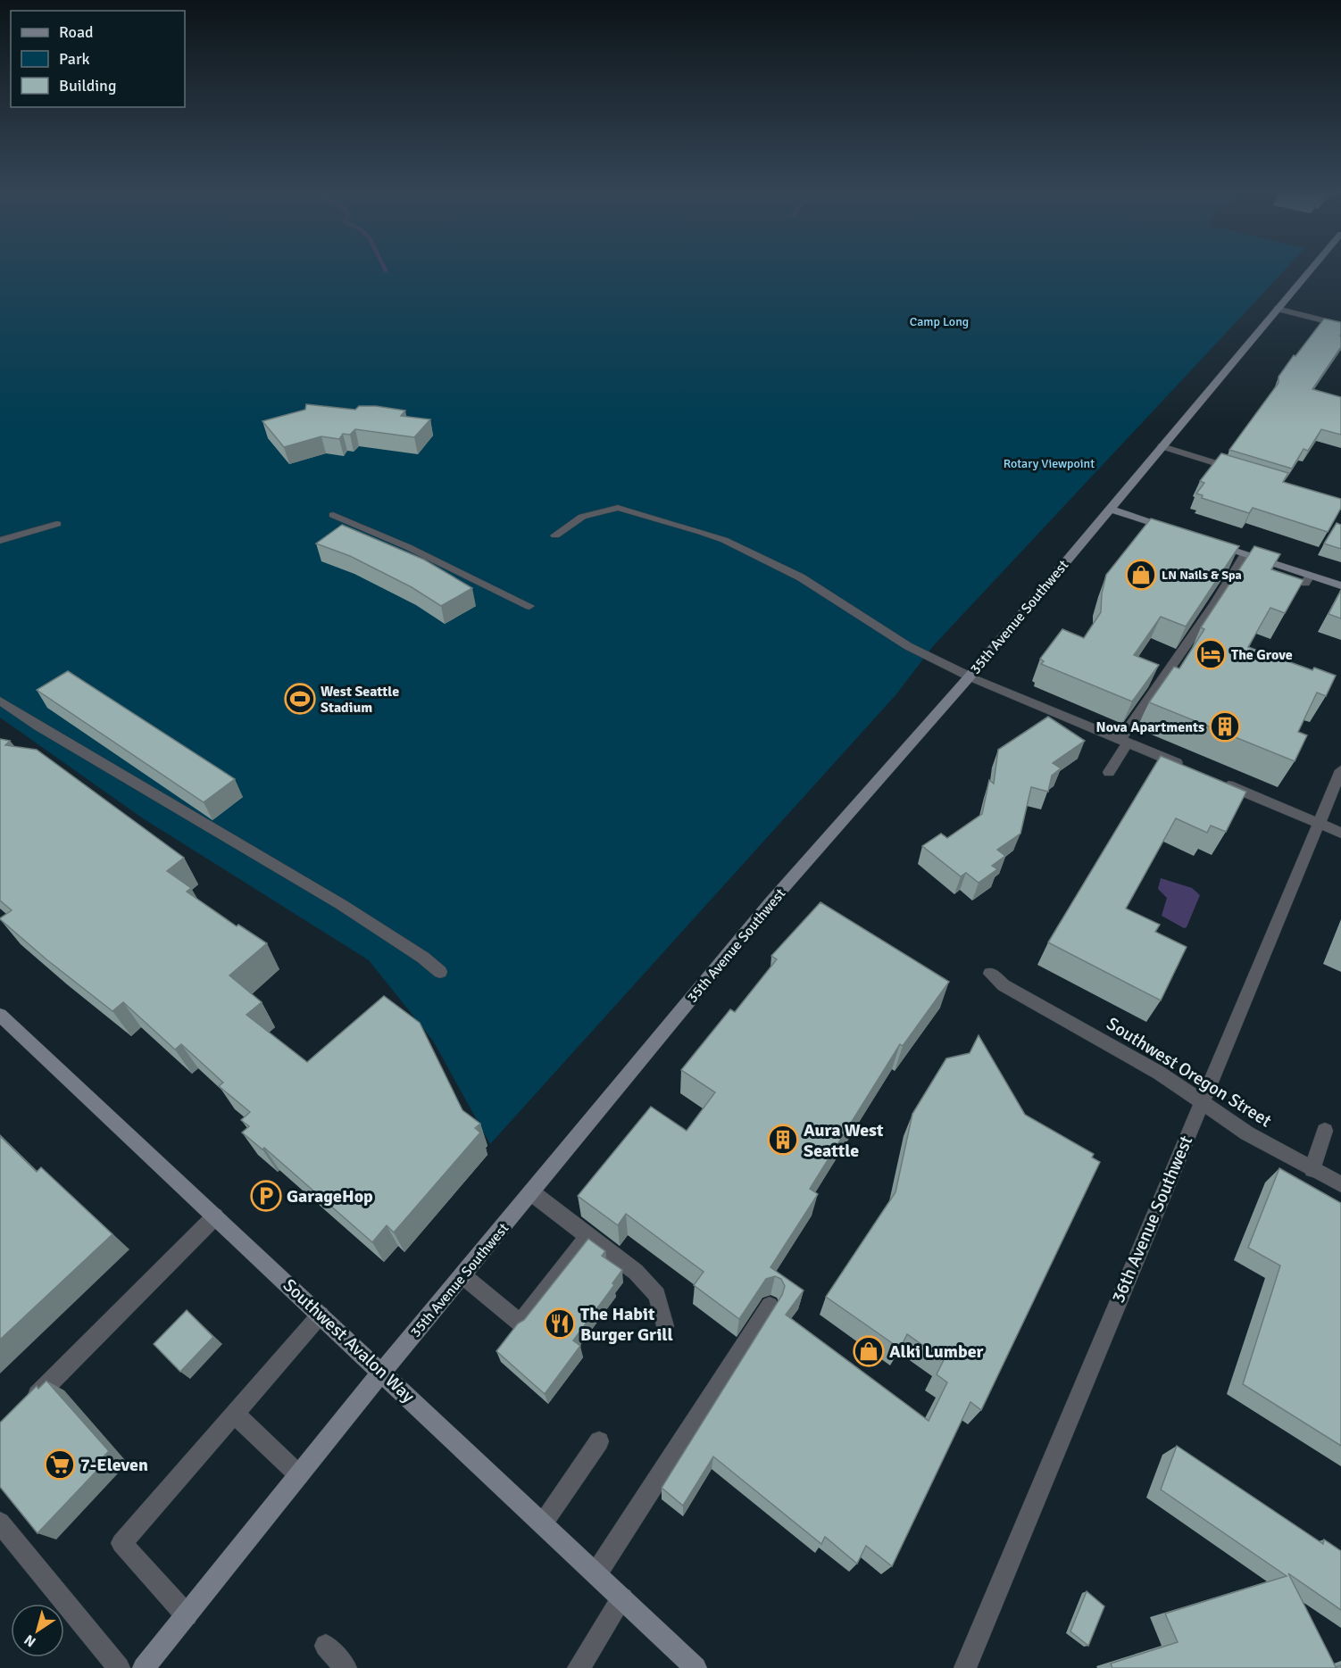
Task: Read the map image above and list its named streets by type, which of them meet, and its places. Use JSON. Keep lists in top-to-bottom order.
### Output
{
  "streets": {
    "main road": ["35th Avenue Southwest", "Southwest Avalon Way"],
    "street": ["Southwest Oregon Street", "36th Avenue Southwest"]
  },
  "crossings": [
    ["35th Avenue Southwest", "Southwest Avalon Way"],
    ["Southwest Oregon Street", "36th Avenue Southwest"]
  ],
  "parks": ["Camp Long", "Rotary Viewpoint"],
  "places": {
    "shop": ["LN Nails & Spa", "Alki Lumber"],
    "hotel": ["The Grove"],
    "sports": ["West Seattle Stadium"],
    "building": ["Nova Apartments", "Aura West Seattle"],
    "parking": ["GarageHop"],
    "restaurant": ["The Habit Burger Grill"],
    "supermarket": ["7-Eleven"]
  },
  "legend": ["Road", "Park", "Building"],
  "north": "bottom left"
}
